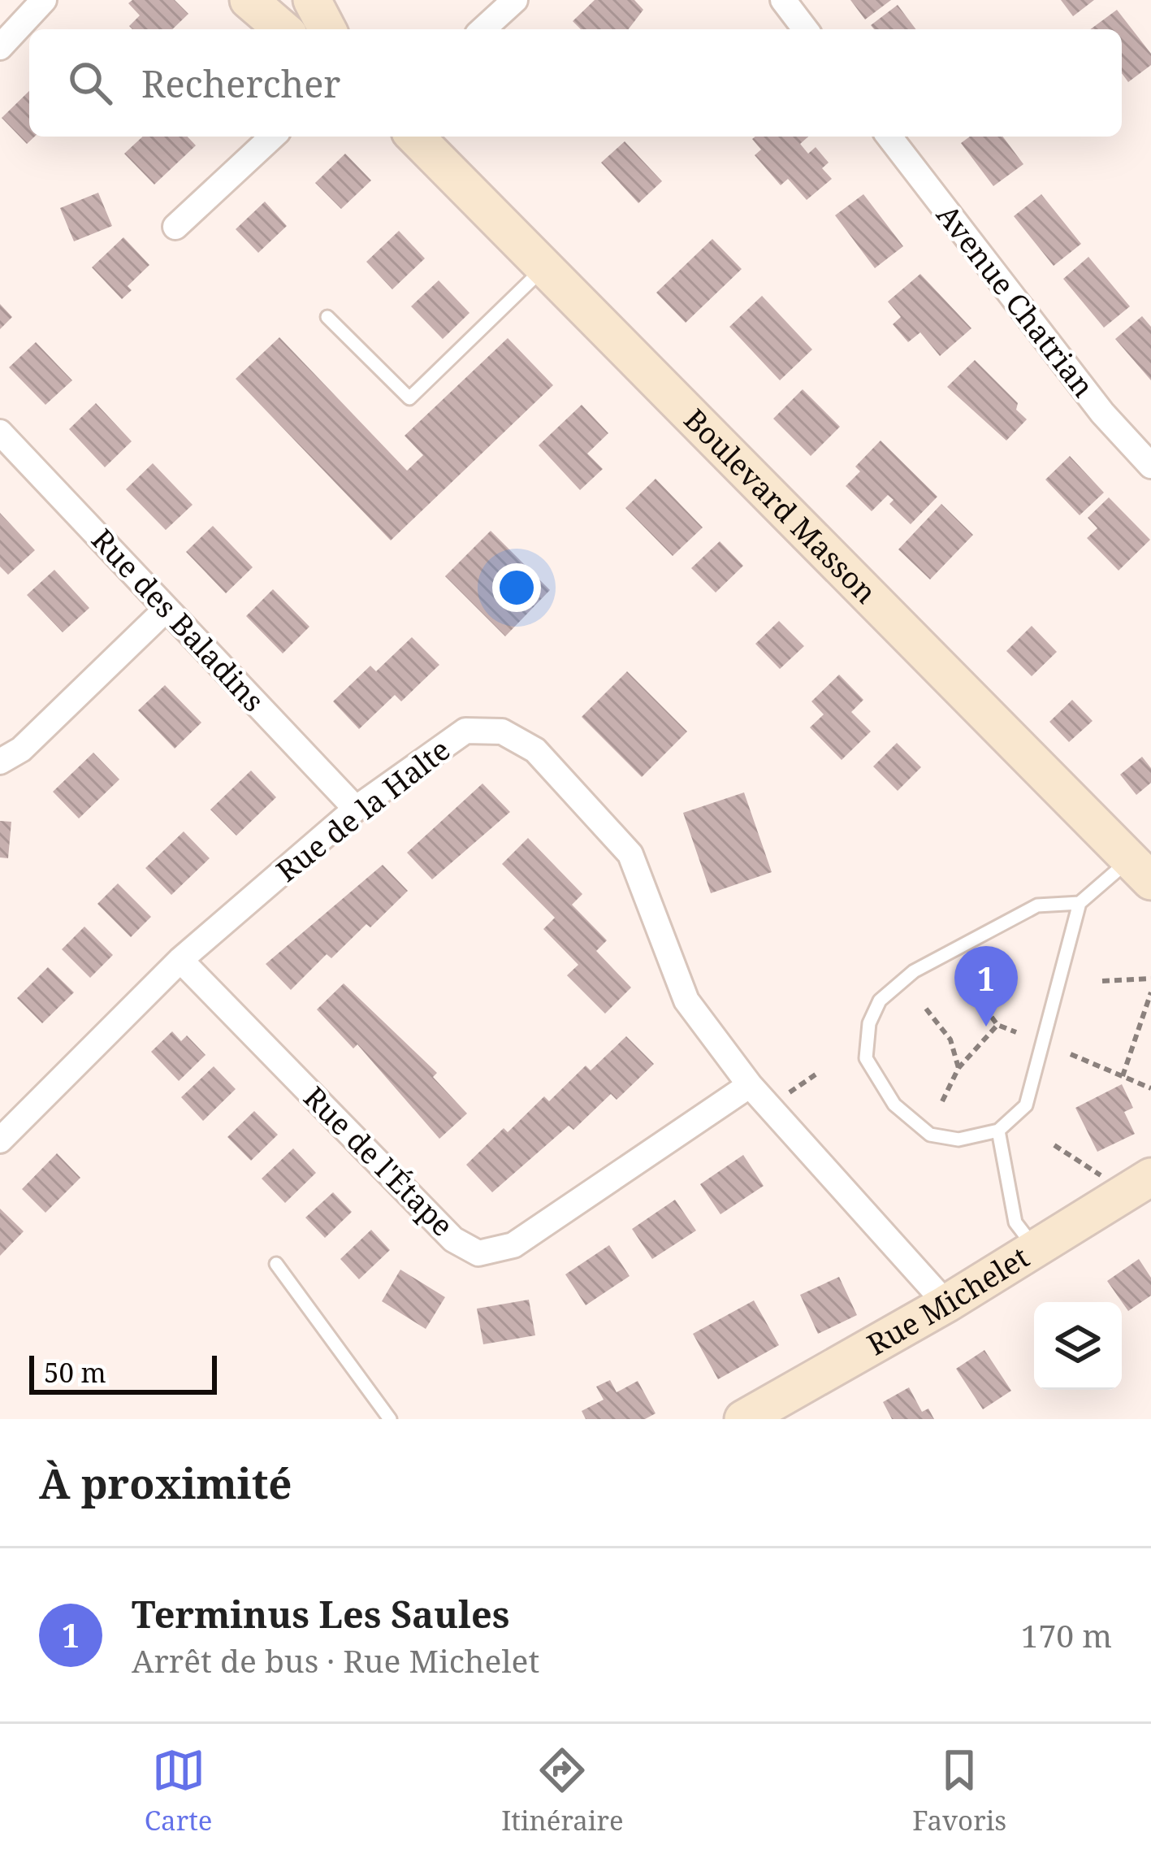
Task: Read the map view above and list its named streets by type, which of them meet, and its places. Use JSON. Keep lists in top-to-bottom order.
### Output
{
  "streets": {
    "main road": ["Boulevard Masson", "Rue Michelet"],
    "street": [
      "Avenue Chatrian",
      "Rue des Baladins",
      "Rue de la Halte",
      "Rue de l'Étape"
    ]
  },
  "crossings": [
    ["Rue des Baladins", "Rue de la Halte"],
    ["Rue de la Halte", "Rue de l'Étape"],
    ["Rue de la Halte", "Rue Michelet"]
  ],
  "scale_bar": "50 m",
  "page": {
    "search": "Rechercher",
    "pins": "1",
    "scale": "50 m",
    "heading": "À proximité",
    "list": [
      {
        "mark": "1",
        "name": "Terminus Les Saules",
        "note": "Arrêt de bus · Rue Michelet",
        "value": "170 m"
      }
    ],
    "nav": ["Carte", "Itinéraire", "Favoris"]
  }
}
